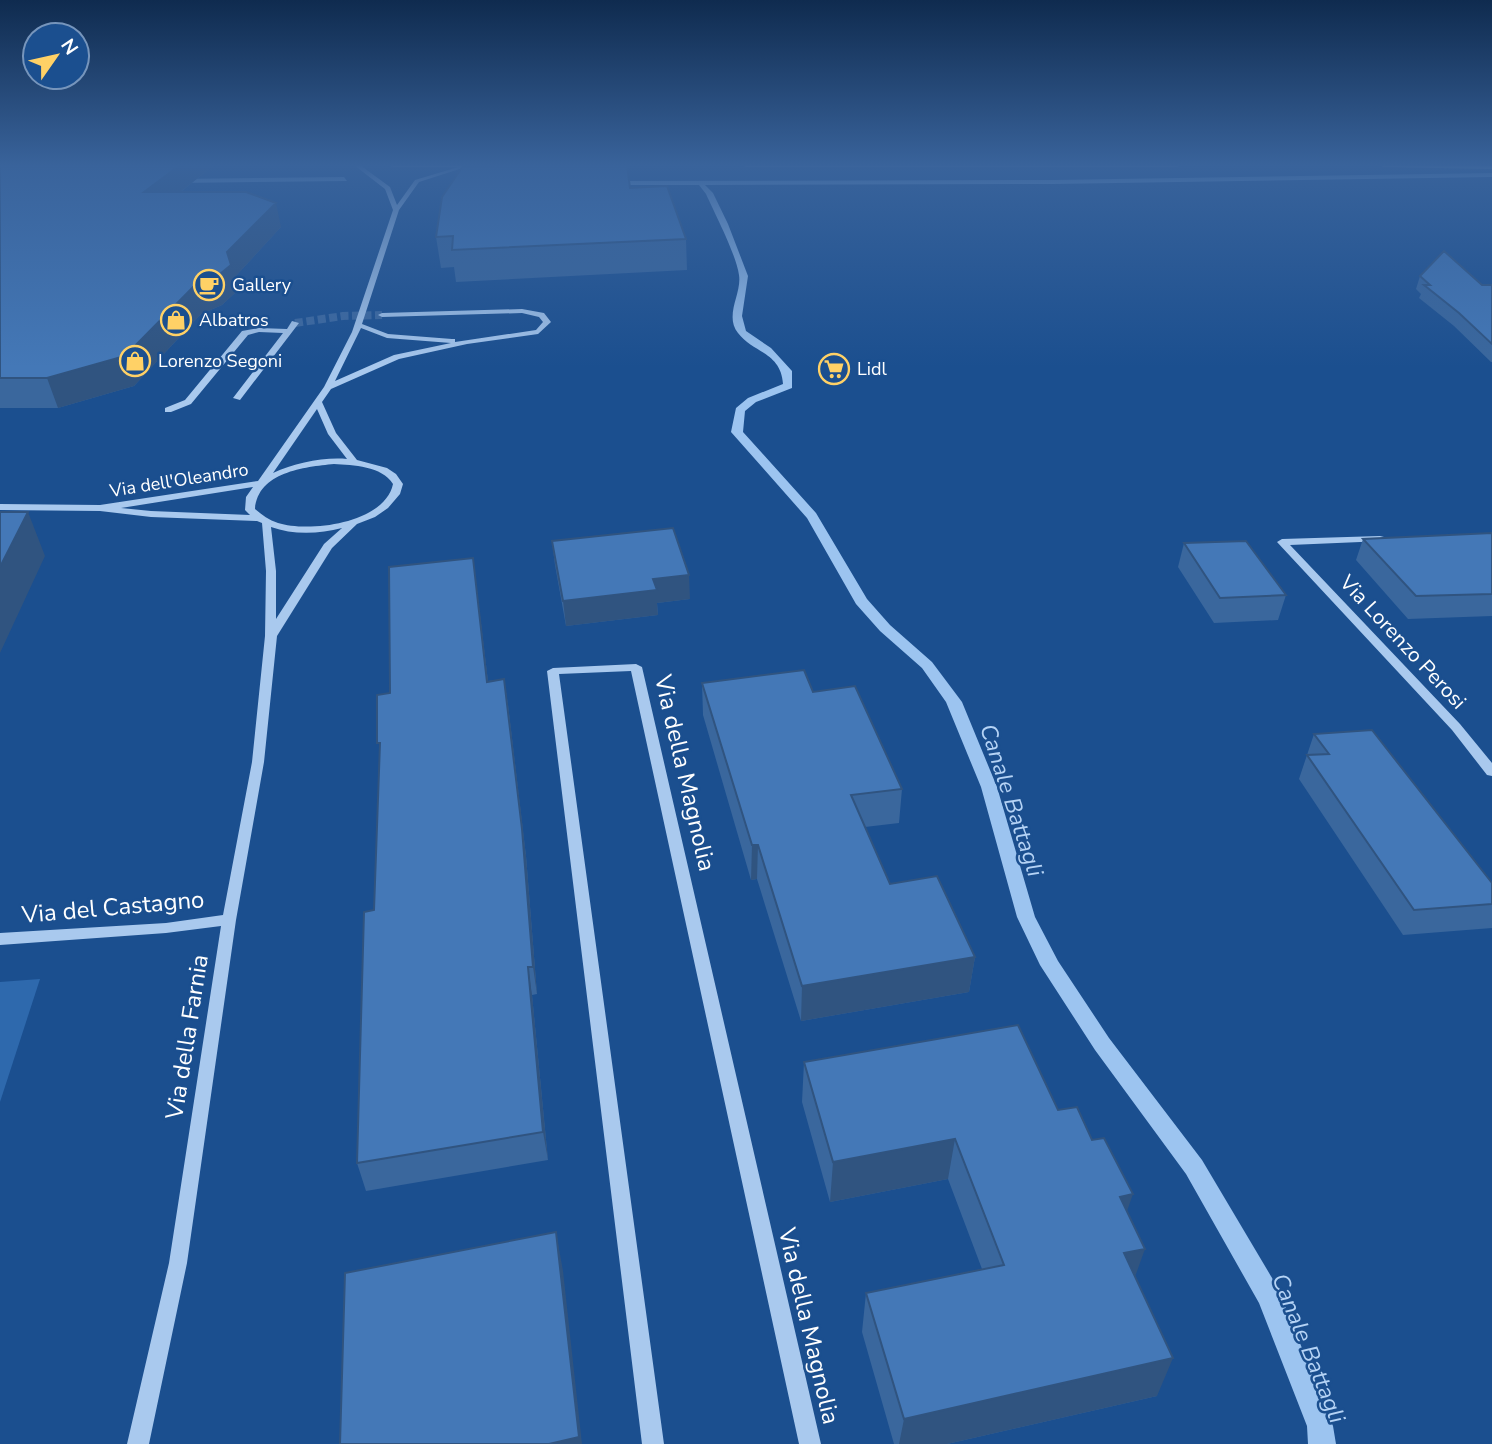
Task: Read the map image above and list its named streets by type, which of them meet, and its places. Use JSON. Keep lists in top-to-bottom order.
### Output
{
  "streets": {
    "street": [
      "Via dell'Oleandro",
      "Via Lorenzo Perosi",
      "Via della Magnolia",
      "Via del Castagno",
      "Via della Farnia"
    ]
  },
  "crossings": [
    ["Via dell'Oleandro", "Via della Farnia"],
    ["Via del Castagno", "Via della Farnia"]
  ],
  "water": ["Canale Battagli"],
  "places": {
    "cafe": ["Gallery"],
    "shop": ["Albatros", "Lorenzo Segoni"],
    "supermarket": ["Lidl"]
  },
  "north": "top right"
}
